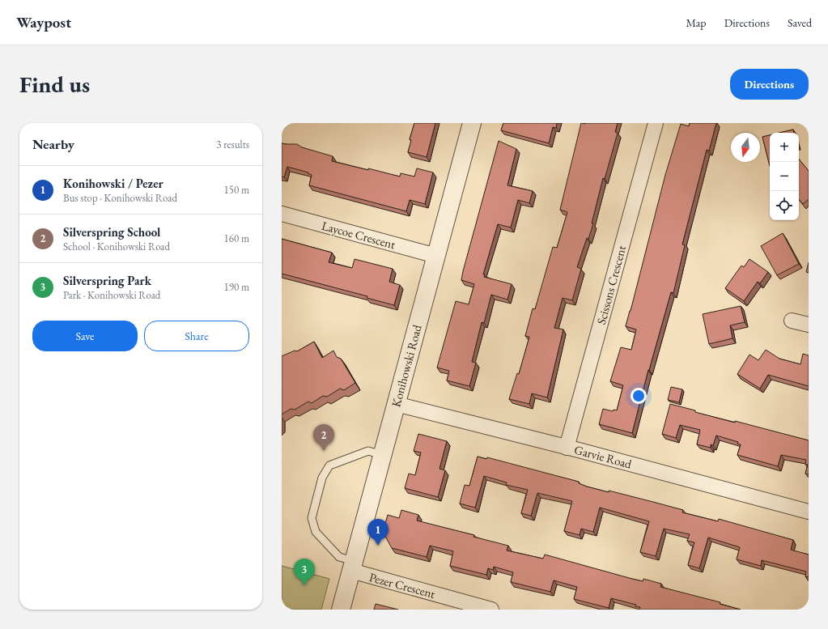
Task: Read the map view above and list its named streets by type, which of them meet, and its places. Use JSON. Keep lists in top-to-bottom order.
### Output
{
  "streets": {
    "street": [
      "Laycoe Crescent",
      "Scissons Crescent",
      "Konihowski Road",
      "Garvie Road",
      "Pezer Crescent"
    ]
  },
  "crossings": [
    ["Laycoe Crescent", "Konihowski Road"],
    ["Scissons Crescent", "Garvie Road"],
    ["Konihowski Road", "Garvie Road"],
    ["Konihowski Road", "Pezer Crescent"]
  ],
  "north": "bottom",
  "page": {
    "header": "Waypost",
    "nav": ["Map", "Directions", "Saved"],
    "buttons": [
      "Directions",
      ["Save", "Share"]
    ],
    "title": "Find us",
    "heading": ["Nearby", "3 results"],
    "map_buttons": ["+", "−"],
    "list": [
      {
        "mark": "1",
        "name": "Konihowski / Pezer",
        "note": "Bus stop · Konihowski Road",
        "value": "150 m"
      },
      {
        "mark": "2",
        "name": "Silverspring School",
        "note": "School · Konihowski Road",
        "value": "160 m"
      },
      {
        "mark": "3",
        "name": "Silverspring Park",
        "note": "Park · Konihowski Road",
        "value": "190 m"
      }
    ],
    "pins": ["2", "1", "3"]
  }
}
